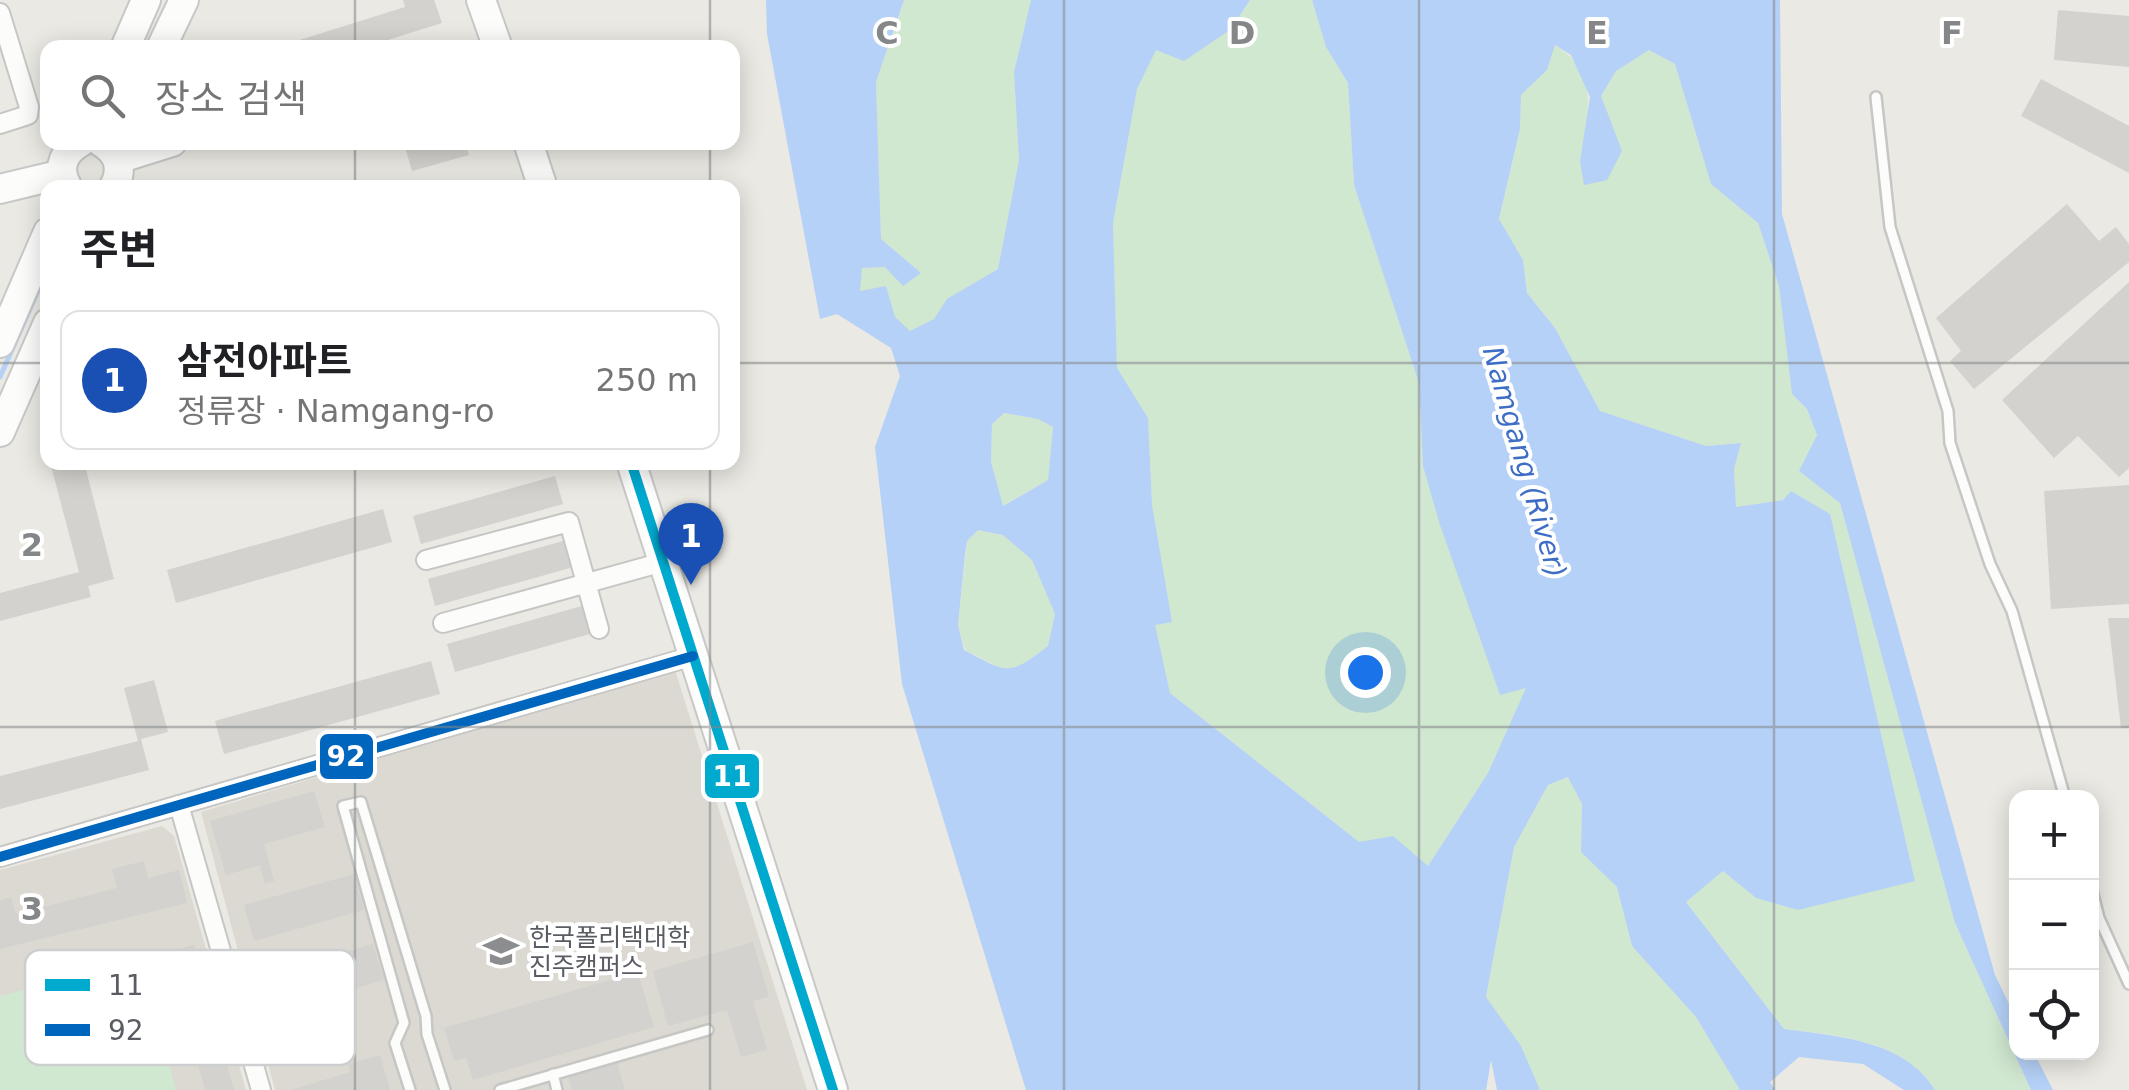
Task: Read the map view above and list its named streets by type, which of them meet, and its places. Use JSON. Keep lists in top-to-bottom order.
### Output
{
  "water": ["Namgang (River)"],
  "places": {
    "school or university": ["한국폴리택대학 진주캠퍼스"]
  },
  "lines": ["transit line 11", "transit line 92"],
  "legend": ["11", "92"],
  "page": {
    "search": "장소 검색",
    "heading": "주변",
    "list": [
      {
        "mark": "1",
        "name": "삼전아파트",
        "note": "정류장 · Namgang-ro",
        "value": "250 m"
      }
    ],
    "pins": "1",
    "map_buttons": ["+", "−"]
  },
  "grid": {
    "columns": [
      "C",
      "D",
      "E",
      "F"
    ],
    "rows": ["2", "3"]
  }
}
